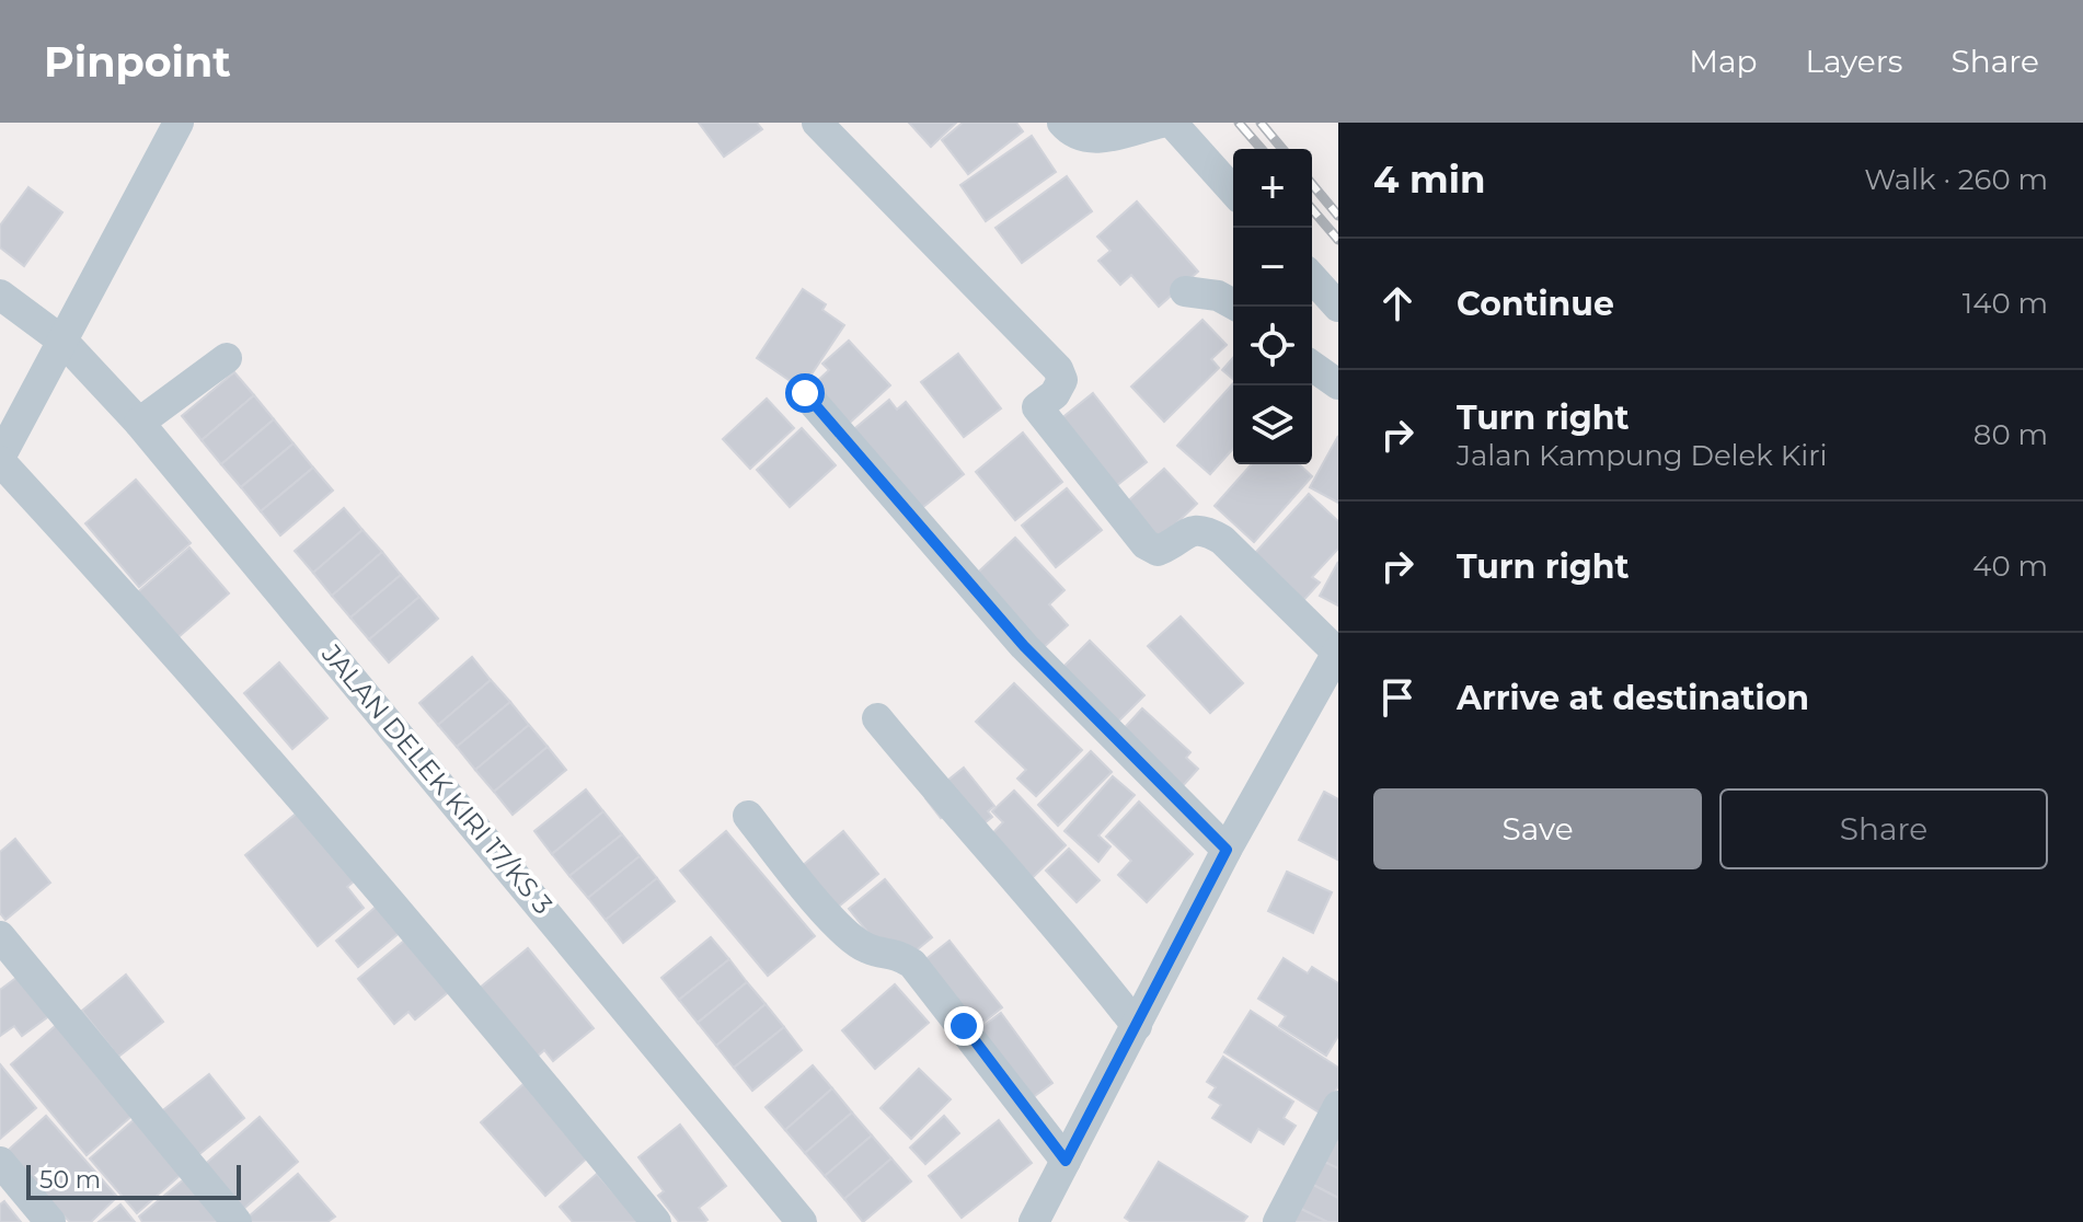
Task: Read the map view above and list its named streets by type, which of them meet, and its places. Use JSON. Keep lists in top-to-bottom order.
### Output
{
  "streets": {
    "street": ["JALAN DELEK KIRI 17/KS 3"]
  },
  "scale_bar": "50 m",
  "page": {
    "header": "Pinpoint",
    "nav": ["Map", "Layers", "Share"],
    "heading": ["4 min", "Walk · 260 m"],
    "map_buttons": ["+", "−"],
    "list": [
      ["Continue", "140 m"],
      ["Turn right", "Jalan Kampung Delek Kiri", "80 m"],
      ["Turn right", "40 m"],
      "Arrive at destination"
    ],
    "buttons": ["Save", "Share"],
    "scale": "50 m"
  }
}
